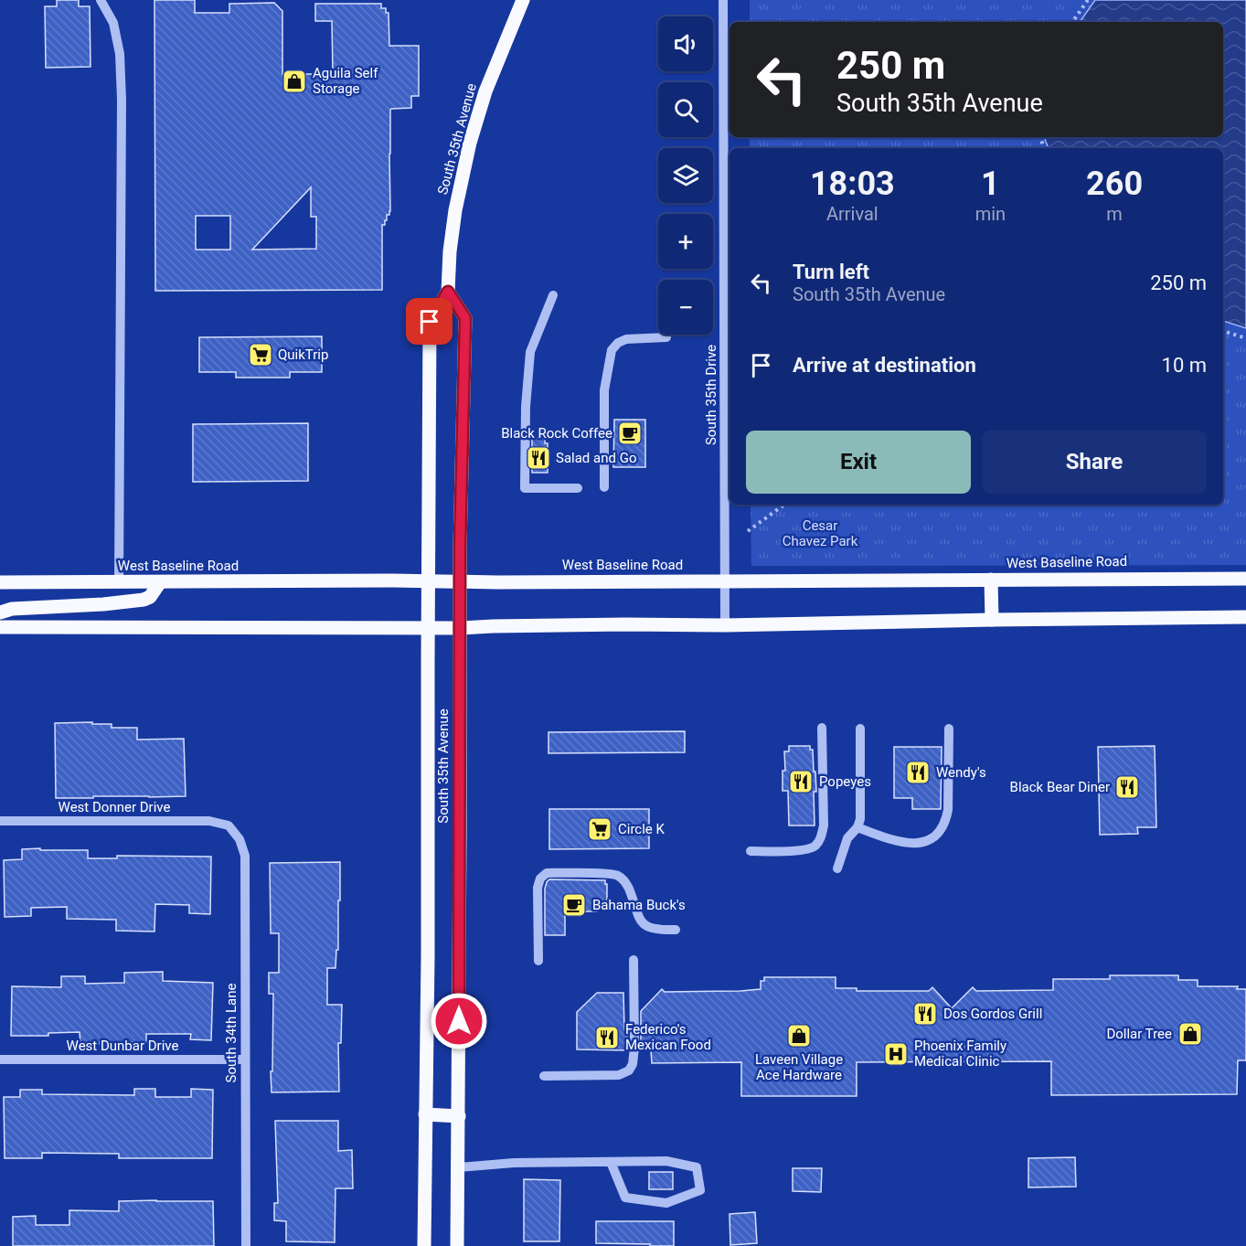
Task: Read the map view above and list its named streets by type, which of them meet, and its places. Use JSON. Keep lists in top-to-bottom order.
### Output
{
  "streets": {
    "main road": ["South 35th Avenue", "West Baseline Road"],
    "street": [
      "South 35th Drive",
      "West Donner Drive",
      "South 34th Lane",
      "West Dunbar Drive"
    ]
  },
  "crossings": [
    ["South 35th Avenue", "West Baseline Road"],
    ["South 35th Drive", "West Baseline Road"],
    ["West Donner Drive", "South 34th Lane"],
    ["South 34th Lane", "West Dunbar Drive"]
  ],
  "parks": ["Cesar Chavez Park"],
  "places": {
    "shop": ["Aguila Self Storage", "Dollar Tree", "Laveen Village Ace Hardware"],
    "supermarket": ["QuikTrip", "Circle K"],
    "cafe": ["Black Rock Coffee", "Bahama Buck's"],
    "restaurant": [
      "Salad and Go",
      "Wendy's",
      "Popeyes",
      "Black Bear Diner",
      "Dos Gordos Grill",
      "Federico's Mexican Food"
    ],
    "hospital": ["Phoenix Family Medical Clinic"]
  },
  "page": {
    "map_buttons": ["+", "−"],
    "turn": ["250 m", "South 35th Avenue"],
    "eta": [
      "18:03",
      "Arrival",
      "1",
      "min",
      "260",
      "m"
    ],
    "list": [
      {
        "name": "Turn left",
        "note": "South 35th Avenue",
        "value": "250 m"
      },
      {
        "name": "Arrive at destination",
        "value": "10 m"
      }
    ],
    "buttons": ["Exit", "Share"]
  }
}
